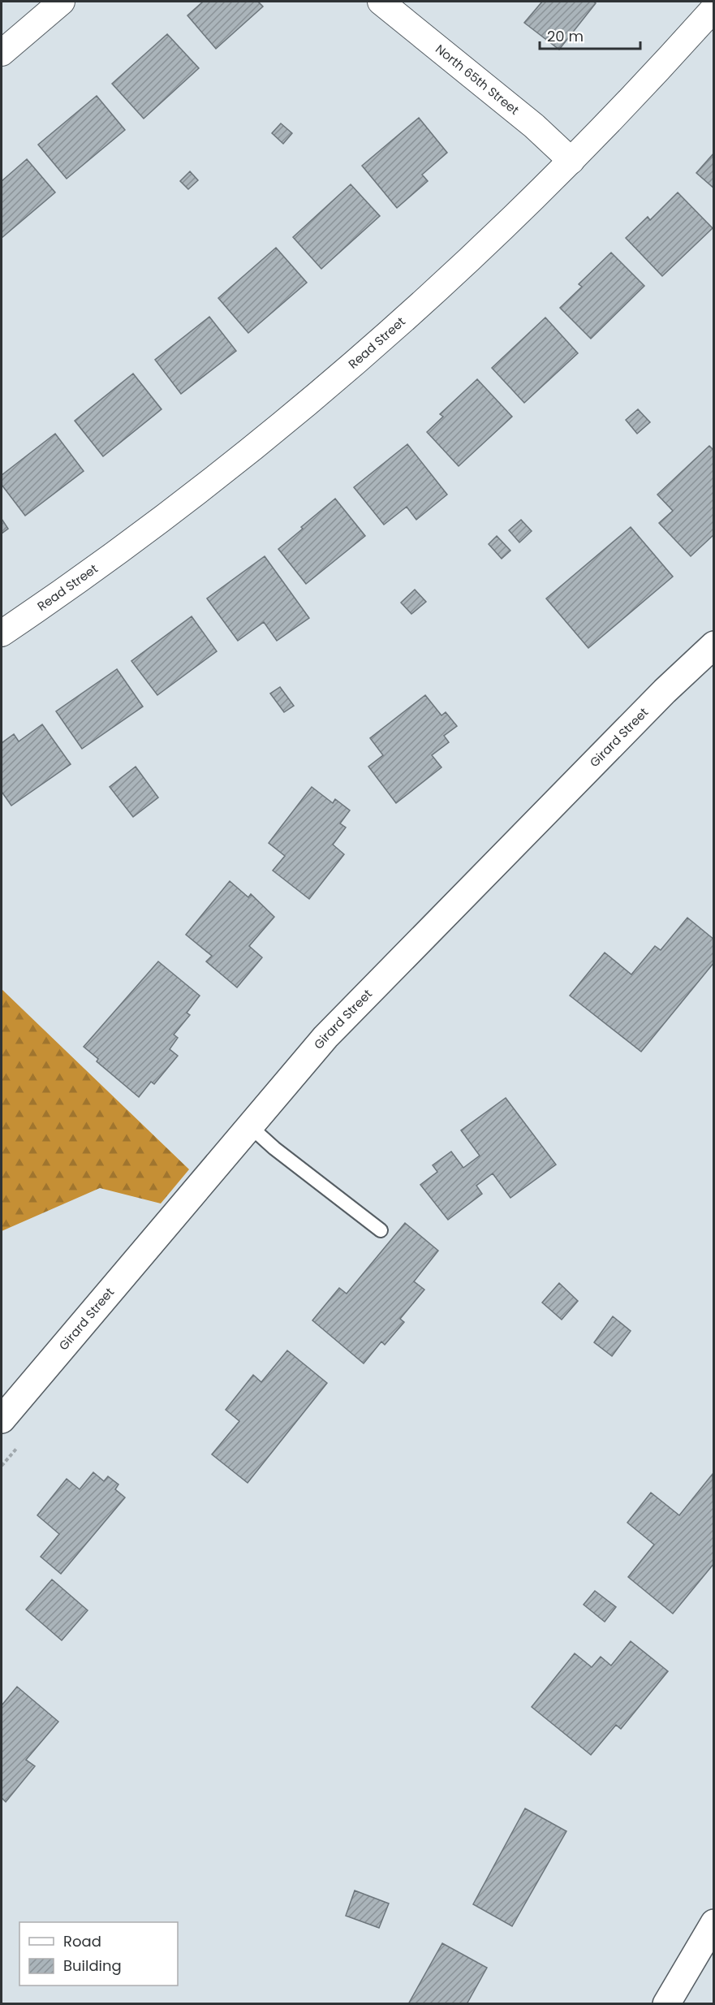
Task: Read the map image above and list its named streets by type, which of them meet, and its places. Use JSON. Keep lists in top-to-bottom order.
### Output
{
  "streets": {
    "street": ["North 65th Street", "Read Street", "Girard Street"]
  },
  "crossings": [
    ["North 65th Street", "Read Street"]
  ],
  "legend": ["Road", "Building"],
  "scale_bar": "20 m"
}
